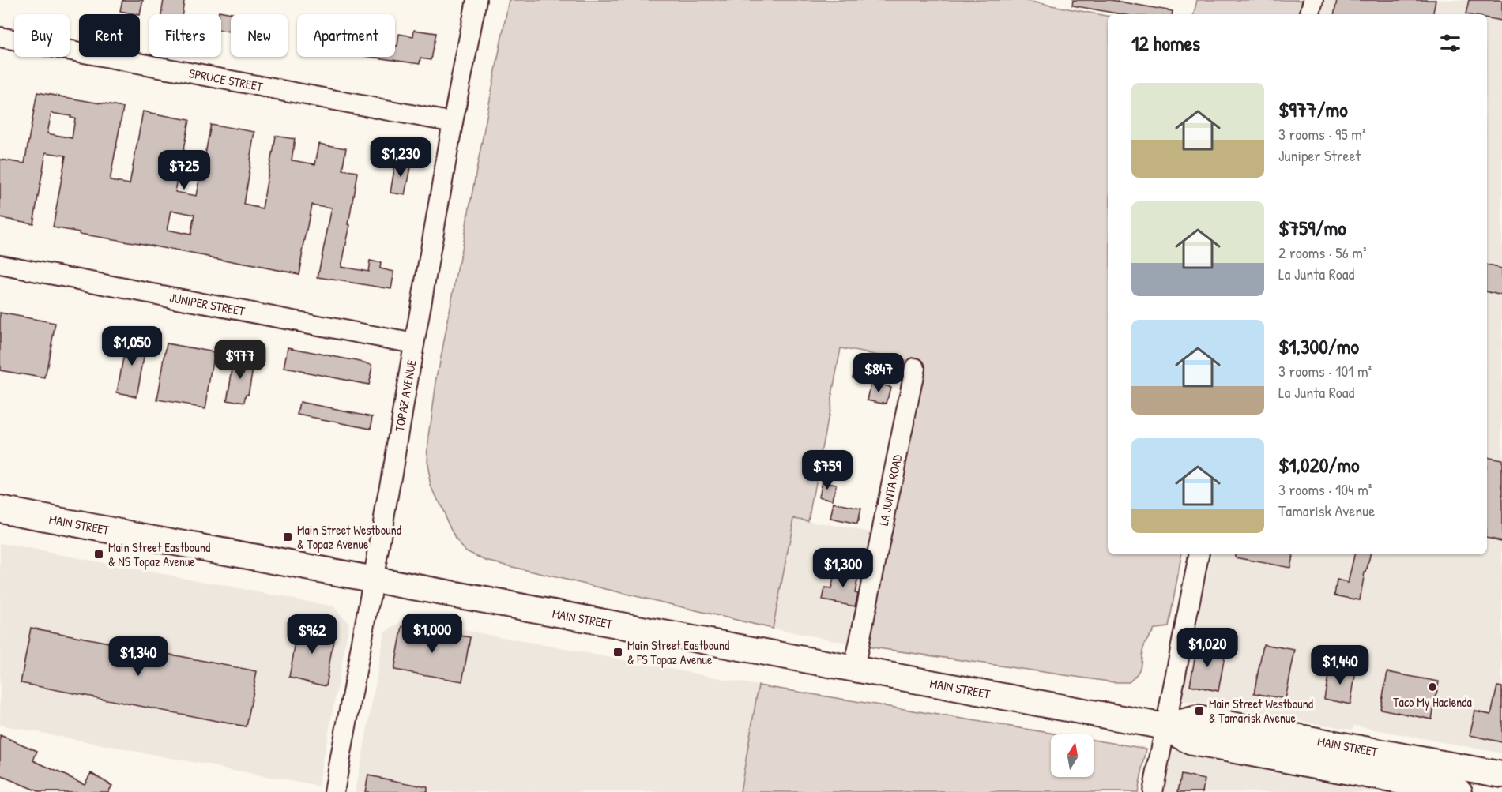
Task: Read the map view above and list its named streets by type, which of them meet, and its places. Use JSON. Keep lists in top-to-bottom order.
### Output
{
  "streets": {
    "main road": ["MAIN STREET"],
    "street": [
      "SPRUCE STREET",
      "JUNIPER STREET",
      "TOPAZ AVENUE",
      "LA JUNTA ROAD"
    ]
  },
  "crossings": [
    ["SPRUCE STREET", "TOPAZ AVENUE"],
    ["JUNIPER STREET", "TOPAZ AVENUE"],
    ["TOPAZ AVENUE", "MAIN STREET"],
    ["LA JUNTA ROAD", "MAIN STREET"]
  ],
  "places": {
    "transit": [
      "Main Street Westbound & Topaz Avenue",
      "Main Street Eastbound & NS Topaz Avenue",
      "Main Street Eastbound & FS Topaz Avenue",
      "Main Street Westbound & Tamarisk Avenue"
    ],
    "other": ["Taco My Hacienda"]
  },
  "north": "top",
  "page": {
    "chip": [
      "Buy",
      "Rent",
      "Filters",
      "New",
      "Apartment"
    ],
    "heading": "12 homes",
    "list": [
      {
        "name": "$977/mo",
        "note": "3 rooms · 95 m² · Juniper Street"
      },
      {
        "name": "$759/mo",
        "note": "2 rooms · 56 m² · La Junta Road"
      },
      {
        "name": "$1,300/mo",
        "note": "3 rooms · 101 m² · La Junta Road"
      },
      {
        "name": "$1,020/mo",
        "note": "3 rooms · 104 m² · Tamarisk Avenue"
      }
    ],
    "price": [
      "$1,230",
      "$725",
      "$1,050",
      "$977",
      "$847",
      "$759",
      "$1,300",
      "$1,000",
      "$962",
      "$1,020",
      "$1,340",
      "$1,440"
    ]
  }
}
